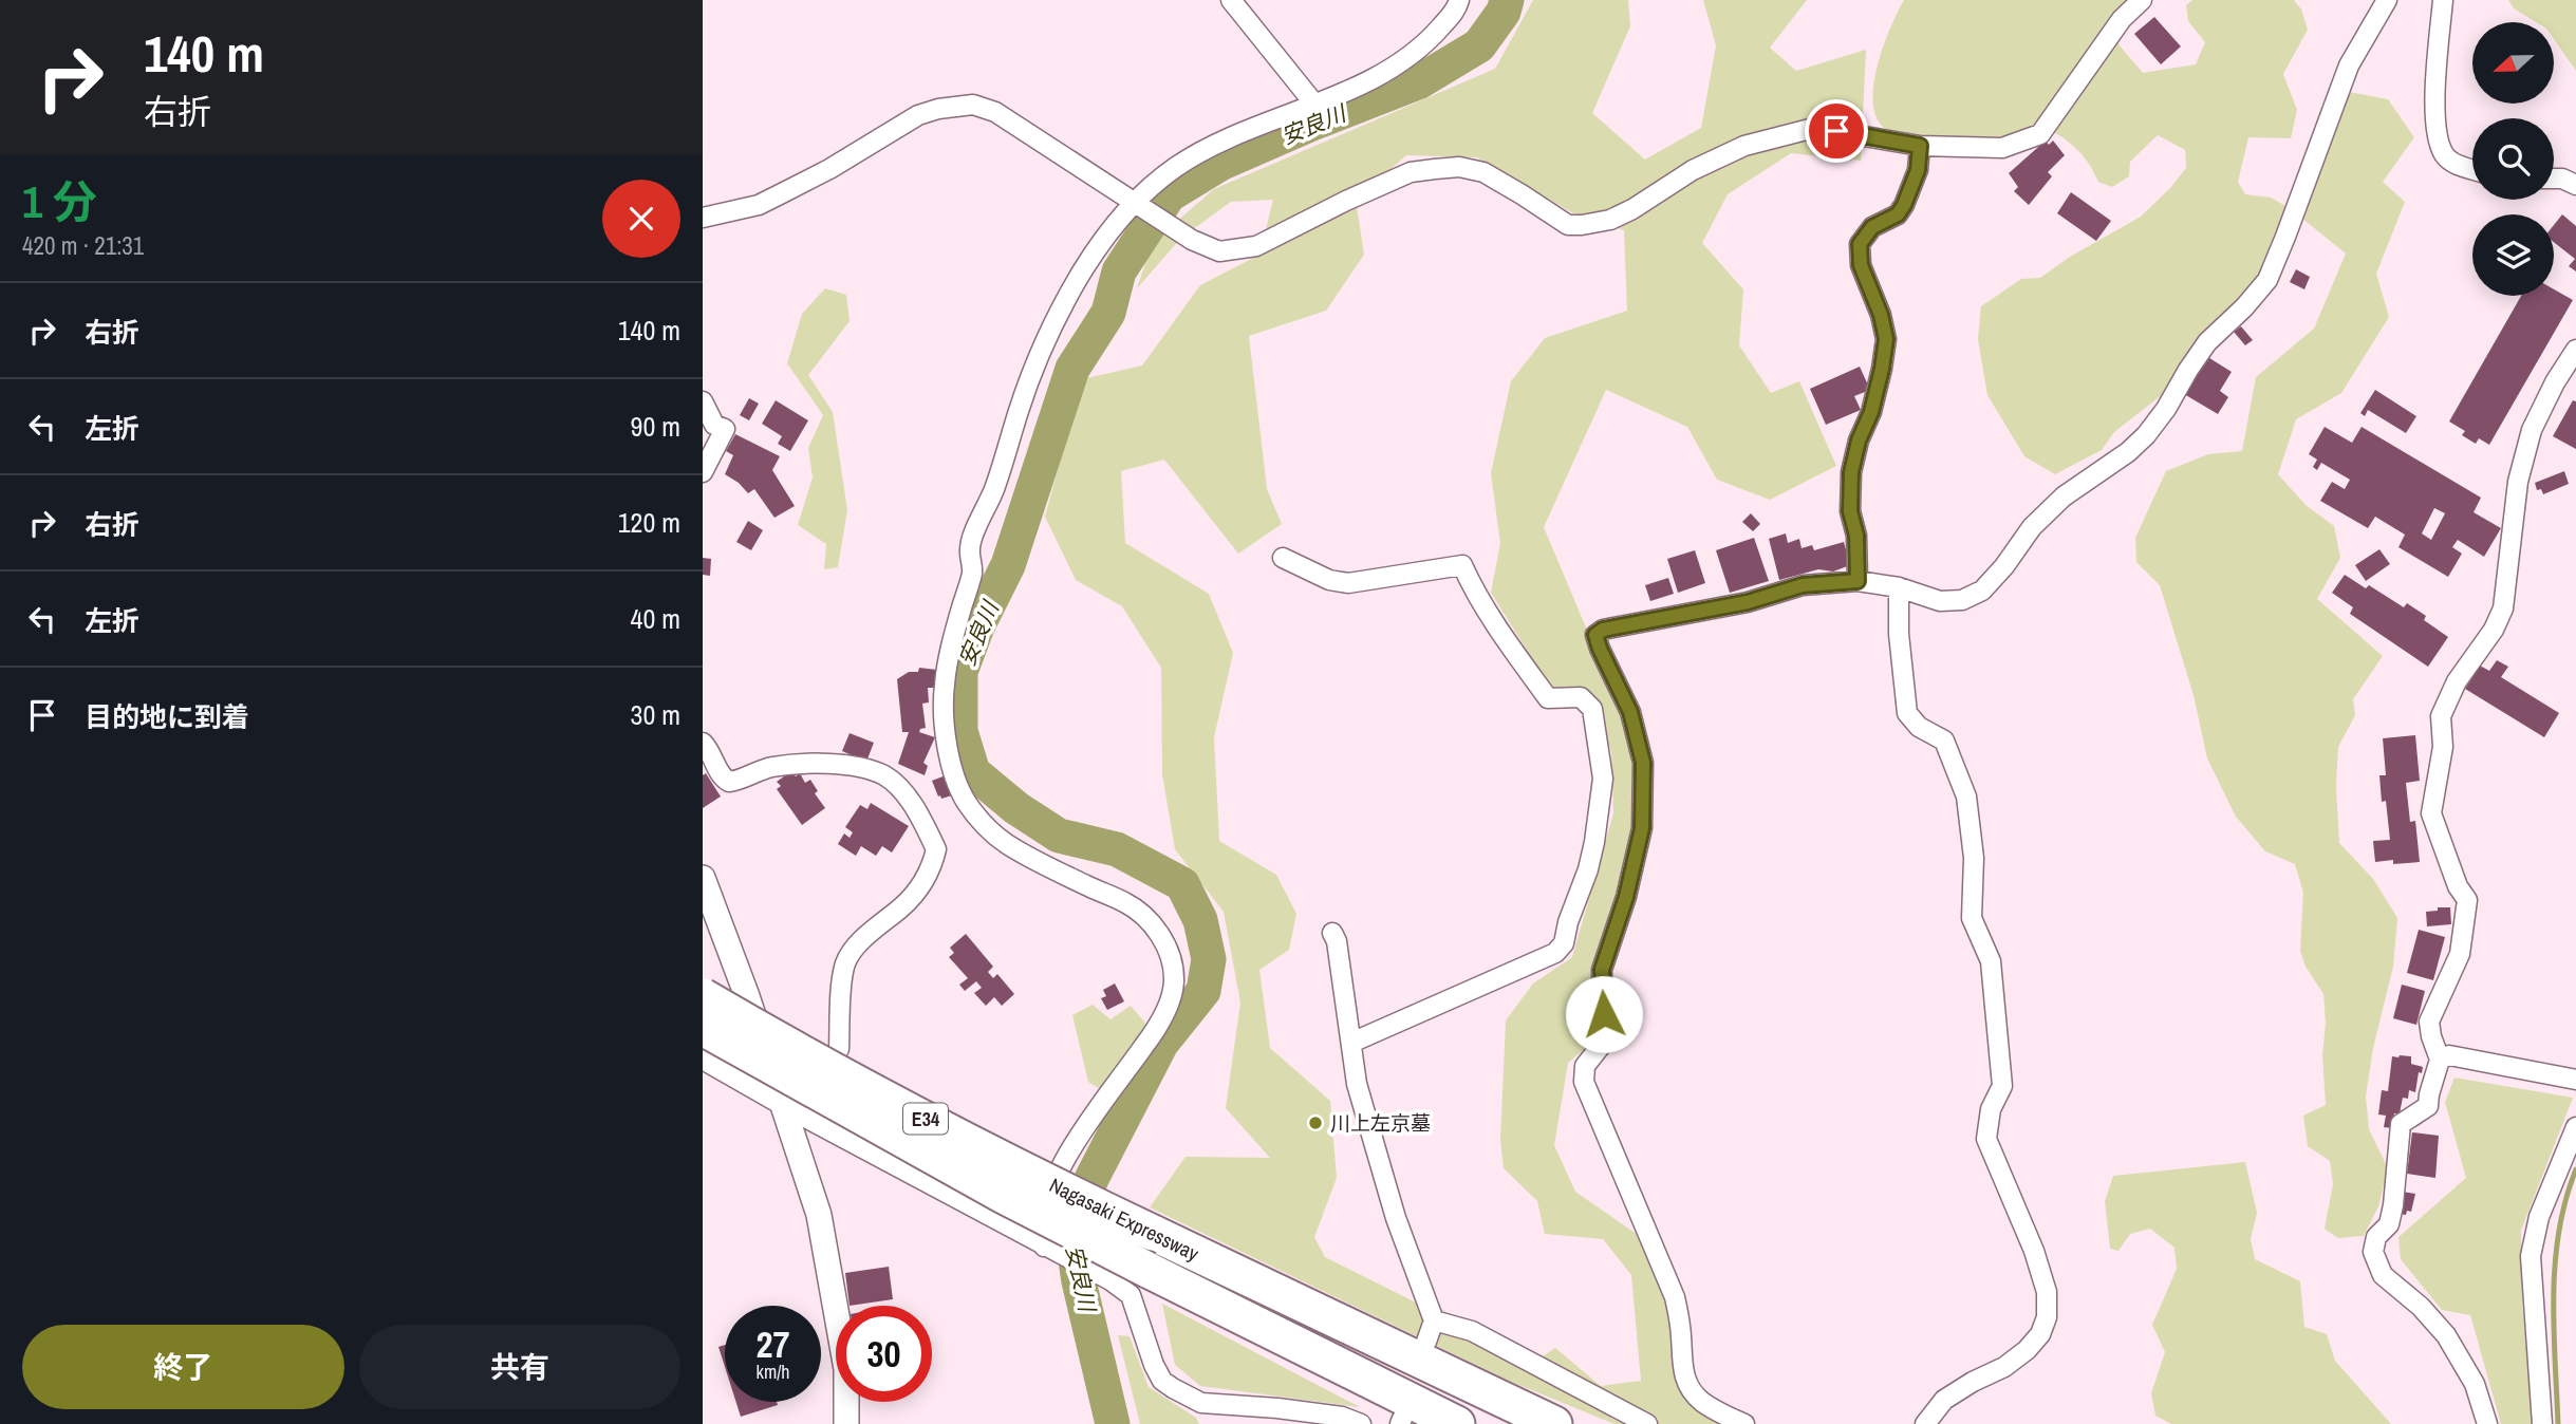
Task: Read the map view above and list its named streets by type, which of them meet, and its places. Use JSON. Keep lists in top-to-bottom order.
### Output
{
  "streets": {
    "highway": ["E34", "Nagasaki Expressway"]
  },
  "water": ["安良川"],
  "places": ["川上左京墓"],
  "north": "left",
  "page": {
    "turn": ["140 m", "右折"],
    "heading": ["1 分", "420 m · 21:31"],
    "list": [
      {
        "name": "右折",
        "value": "140 m"
      },
      {
        "name": "左折",
        "value": "90 m"
      },
      {
        "name": "右折",
        "value": "120 m"
      },
      {
        "name": "左折",
        "value": "40 m"
      },
      {
        "name": "目的地に到着",
        "value": "30 m"
      }
    ],
    "speed": "27 km/h",
    "limit": "30",
    "buttons": ["終了", "共有"]
  }
}
